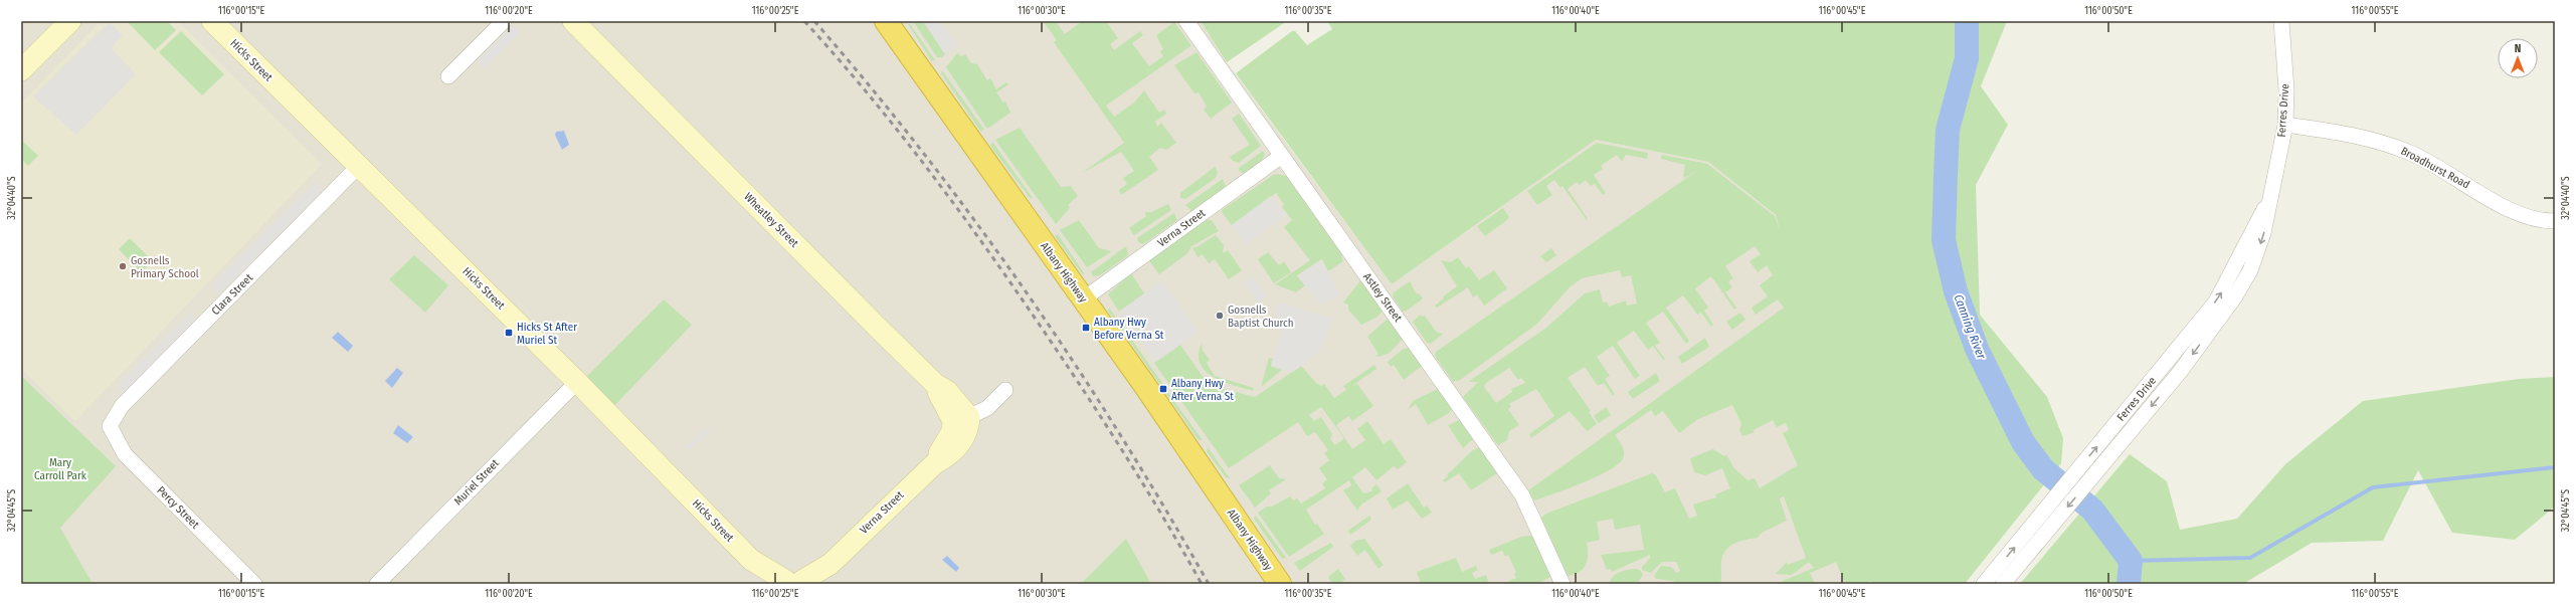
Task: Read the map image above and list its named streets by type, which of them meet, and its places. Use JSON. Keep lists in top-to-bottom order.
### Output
{
  "streets": {
    "highway": ["Albany Highway"],
    "street": [
      "Hicks Street",
      "Ferres Drive",
      "Broadhurst Road",
      "Wheatley Street",
      "Verna Street",
      "Clara Street",
      "Astley Street",
      "Muriel Street",
      "Percy Street"
    ]
  },
  "crossings": [
    ["Hicks Street", "Verna Street"],
    ["Hicks Street", "Clara Street"],
    ["Hicks Street", "Muriel Street"],
    ["Ferres Drive", "Broadhurst Road"],
    ["Wheatley Street", "Verna Street"],
    ["Verna Street", "Albany Highway"],
    ["Verna Street", "Astley Street"],
    ["Clara Street", "Percy Street"]
  ],
  "water": ["Canning River"],
  "parks": ["Mary Carroll Park"],
  "places": {
    "other": ["Gosnells Primary School", "Gosnells Baptist Church"],
    "transit": ["Albany Hwy Before Verna St", "Hicks St After Muriel St", "Albany Hwy After Verna St"]
  },
  "north": "top",
  "coordinates": [
    "116°00'15\"E",
    "116°00'20\"E",
    "116°00'25\"E",
    "116°00'30\"E",
    "116°00'35\"E",
    "116°00'40\"E",
    "116°00'45\"E",
    "116°00'50\"E",
    "116°00'55\"E",
    "32°04'40\"S",
    "32°04'45\"S"
  ]
}
